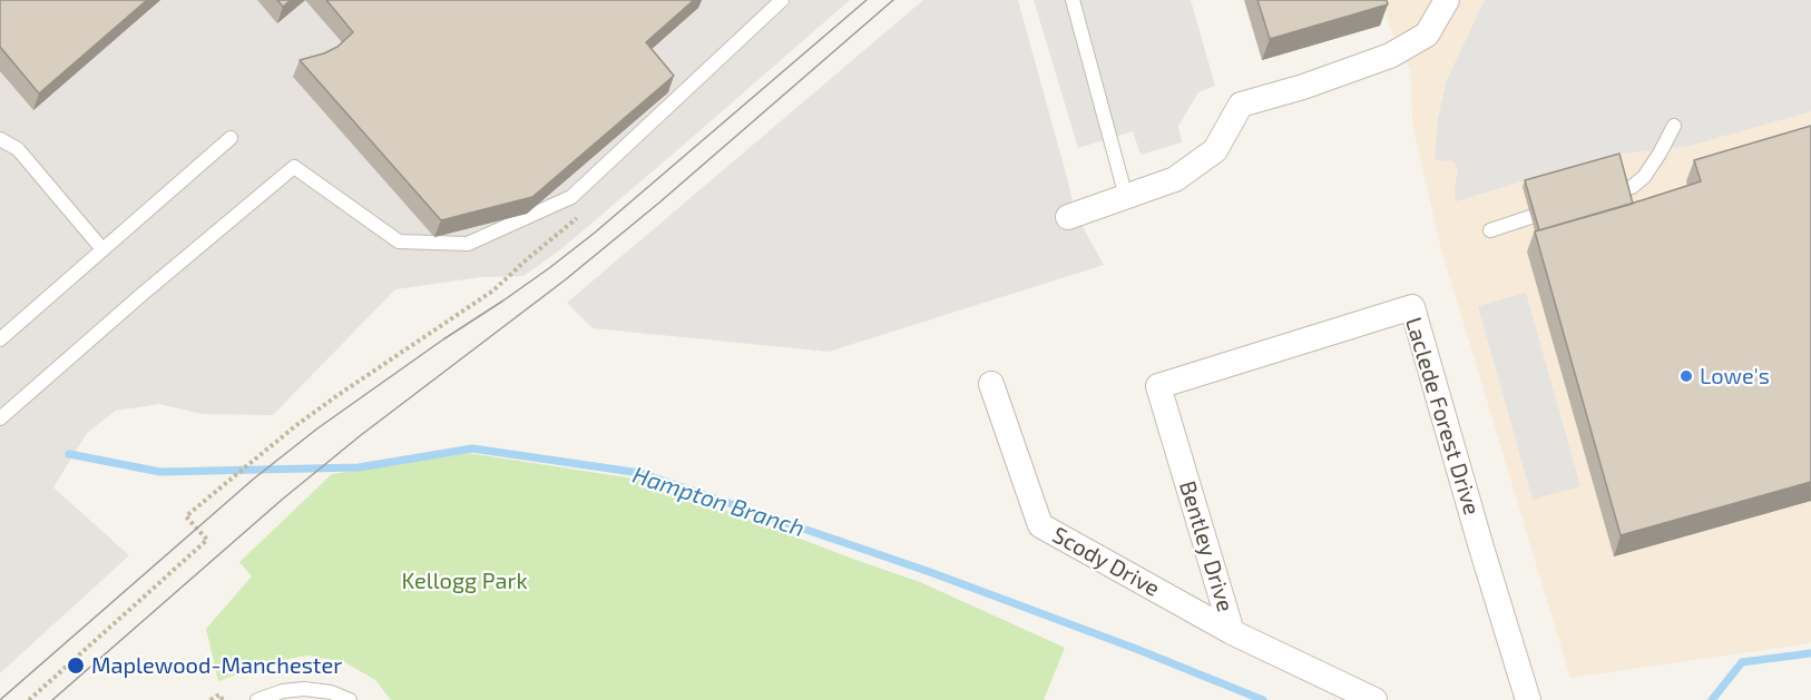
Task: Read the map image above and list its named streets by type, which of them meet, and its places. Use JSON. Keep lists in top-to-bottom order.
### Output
{
  "streets": {
    "street": ["Laclede Forest Drive", "Bentley Drive", "Scody Drive"]
  },
  "crossings": [
    ["Laclede Forest Drive", "Bentley Drive"],
    ["Bentley Drive", "Scody Drive"]
  ],
  "water": ["Hampton Branch"],
  "parks": ["Kellogg Park"],
  "places": ["Lowe's", "Maplewood-Manchester"]
}
